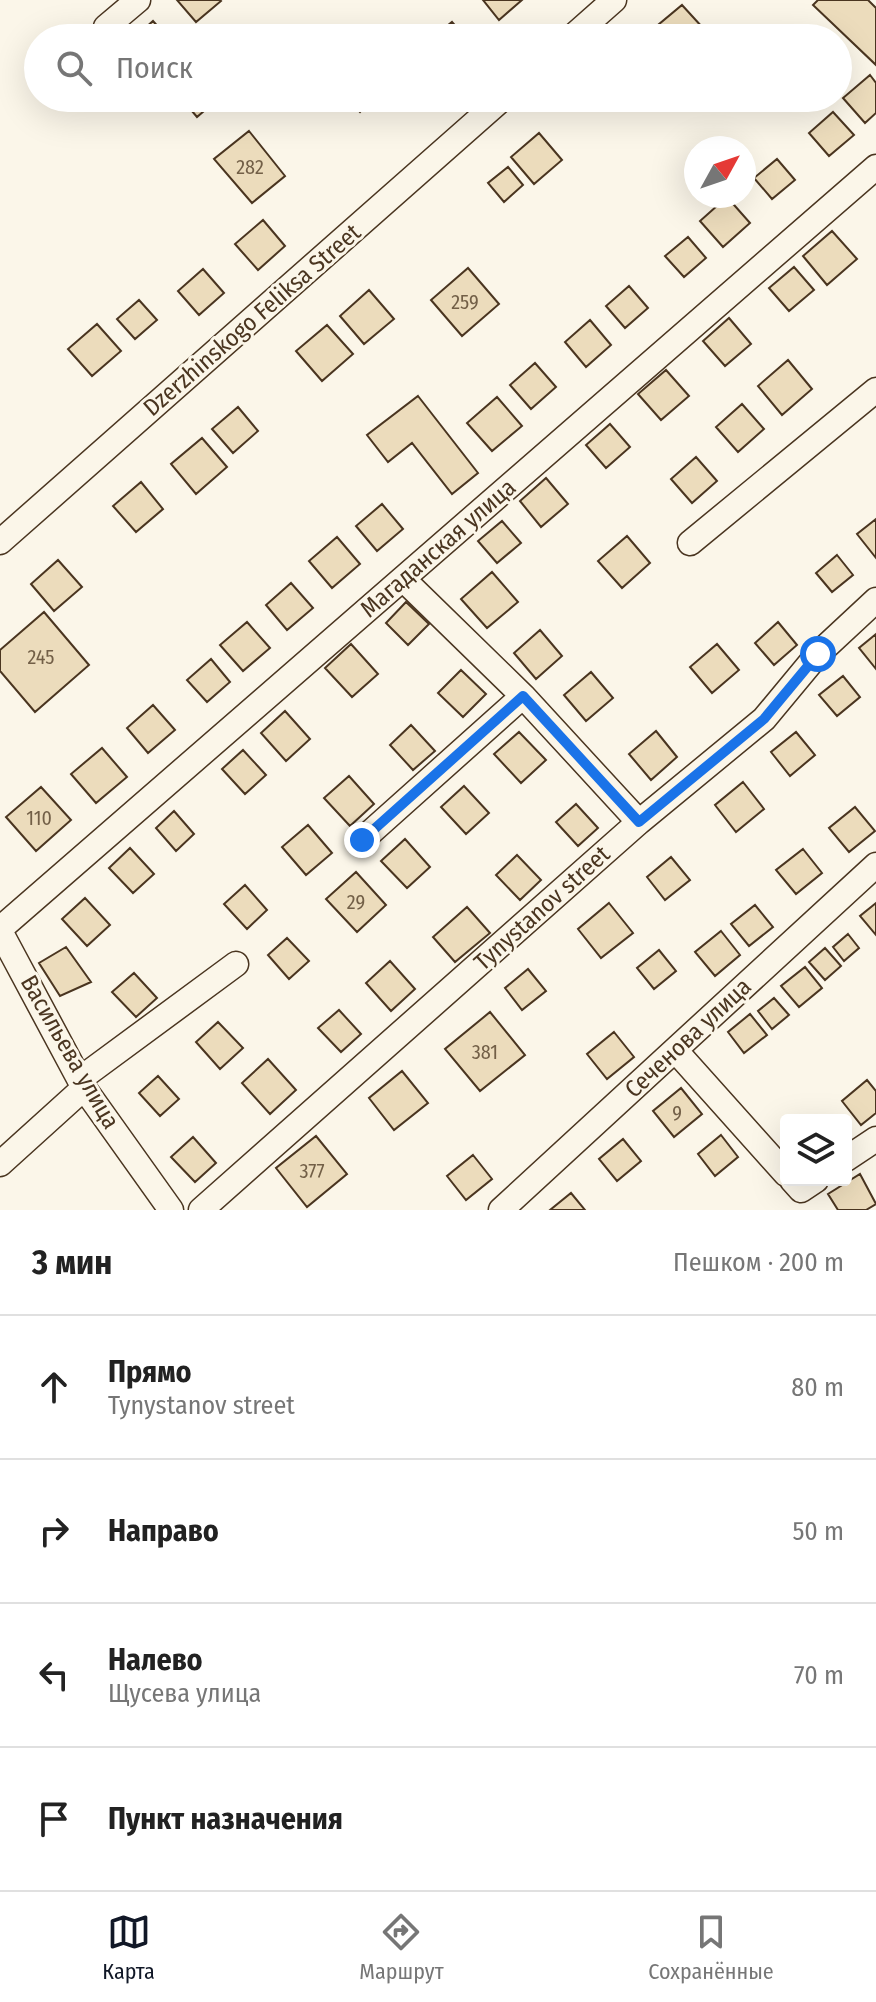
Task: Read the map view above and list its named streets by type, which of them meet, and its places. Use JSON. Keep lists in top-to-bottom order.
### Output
{
  "streets": {
    "street": [
      "Dzerzhinskogo Feliksa Street",
      "Магаданская улица",
      "Tynystanov street",
      "Сеченова улица",
      "Васильева улица"
    ]
  },
  "crossings": [
    ["Магаданская улица", "Васильева улица"]
  ],
  "house_numbers": [
    "282",
    "259",
    "245",
    "110",
    "29",
    "381",
    "9",
    "377"
  ],
  "north": "top right",
  "page": {
    "search": "Поиск",
    "heading": ["3 мин", "Пешком · 200 m"],
    "list": [
      ["Прямо", "Tynystanov street", "80 m"],
      ["Направо", "50 m"],
      ["Налево", "Щусева улица", "70 m"],
      "Пункт назначения"
    ],
    "nav": ["Карта", "Маршрут", "Сохранённые"]
  }
}
